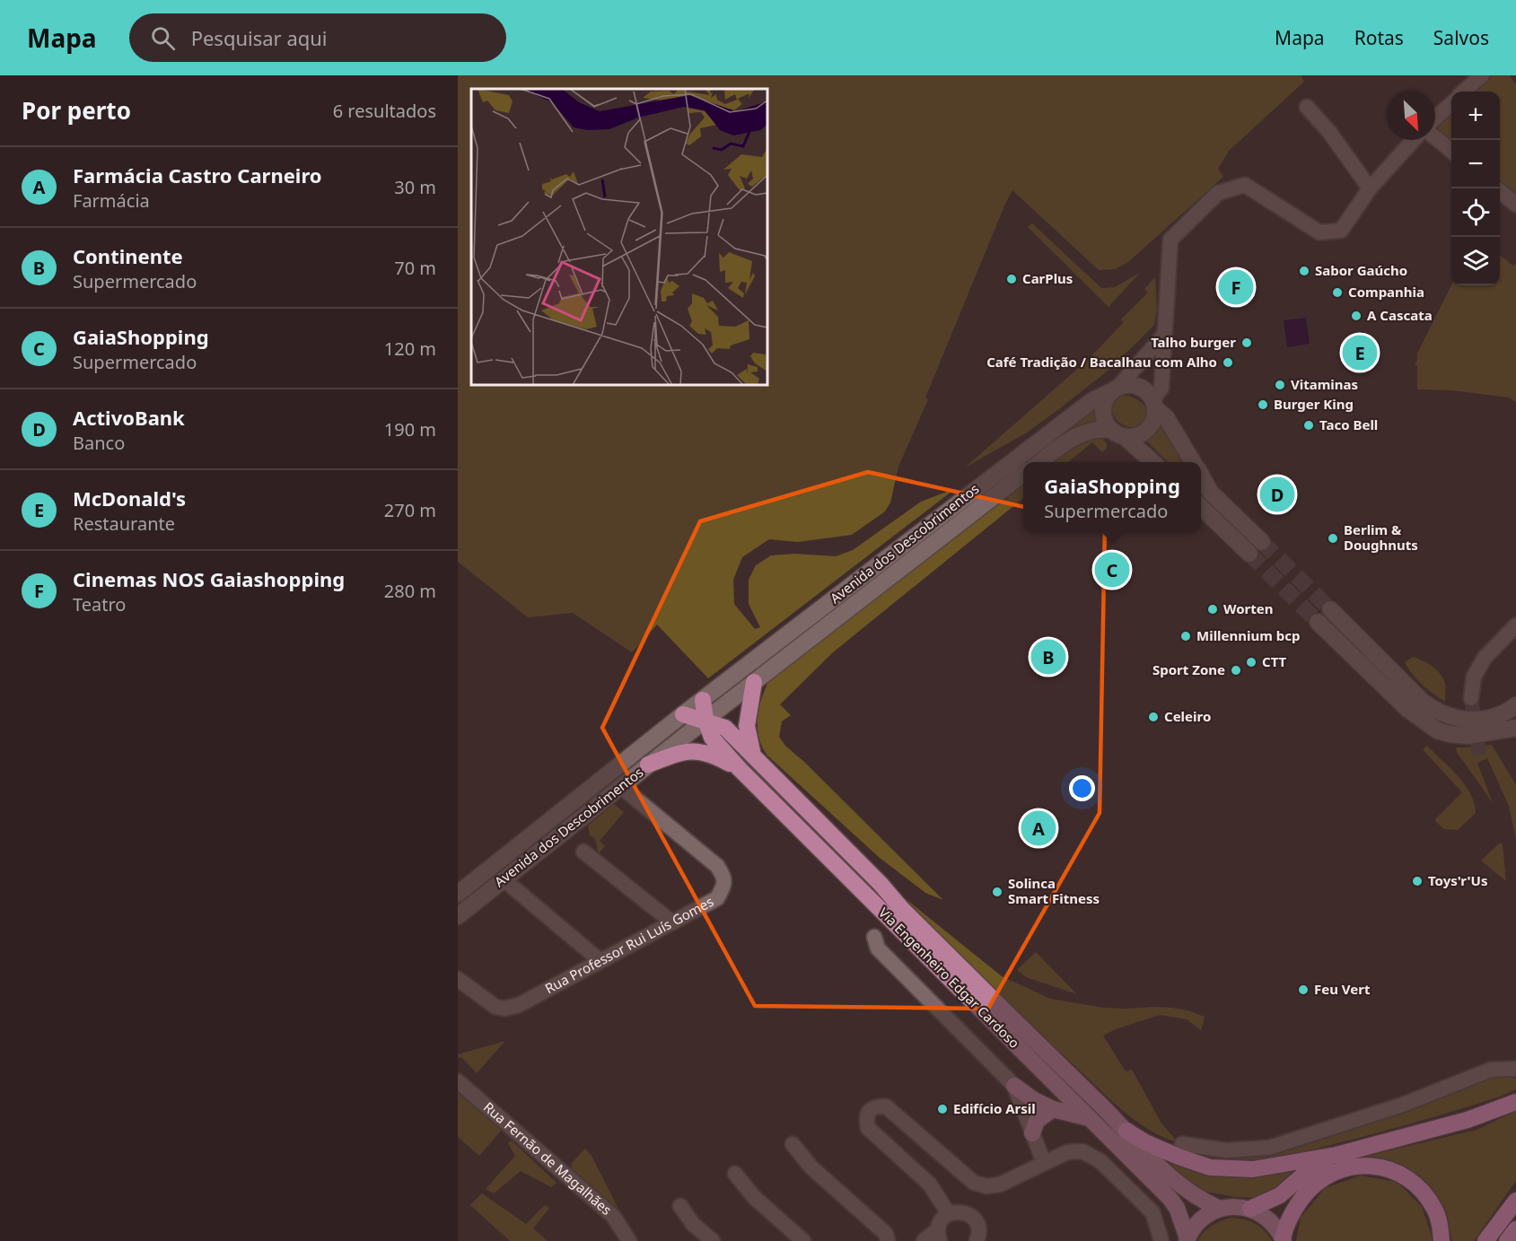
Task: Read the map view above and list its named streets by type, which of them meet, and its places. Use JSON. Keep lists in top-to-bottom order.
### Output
{
  "streets": {
    "main road": ["Avenida dos Descobrimentos", "Via Engenheiro Edgar Cardoso"],
    "street": ["Rua Professor Rui Luís Gomes", "Rua Fernão de Magalhães"]
  },
  "crossings": [
    ["Avenida dos Descobrimentos", "Rua Professor Rui Luís Gomes"],
    ["Avenida dos Descobrimentos", "Via Engenheiro Edgar Cardoso"]
  ],
  "places": [
    "Sabor Gaúcho",
    "CarPlus",
    "Companhia",
    "A Cascata",
    "Talho burger",
    "Café Tradição / Bacalhau com Alho",
    "Vitaminas",
    "Burger King",
    "Taco Bell",
    "Berlim & Doughnuts",
    "Worten",
    "Millennium bcp",
    "CTT",
    "Sport Zone",
    "Celeiro",
    "Toys'r'Us",
    "Solinca Smart Fitness",
    "Feu Vert",
    "Edifício Arsil"
  ],
  "north": "bottom right",
  "page": {
    "header": "Mapa",
    "search": "Pesquisar aqui",
    "nav": ["Mapa", "Rotas", "Salvos"],
    "heading": ["Por perto", "6 resultados"],
    "map_buttons": ["+", "−"],
    "list": [
      {
        "mark": "A",
        "name": "Farmácia Castro Carneiro",
        "note": "Farmácia",
        "value": "30 m"
      },
      {
        "mark": "B",
        "name": "Continente",
        "note": "Supermercado",
        "value": "70 m"
      },
      {
        "mark": "C",
        "name": "GaiaShopping",
        "note": "Supermercado",
        "value": "120 m"
      },
      {
        "mark": "D",
        "name": "ActivoBank",
        "note": "Banco",
        "value": "190 m"
      },
      {
        "mark": "E",
        "name": "McDonald's",
        "note": "Restaurante",
        "value": "270 m"
      },
      {
        "mark": "F",
        "name": "Cinemas NOS Gaiashopping",
        "note": "Teatro",
        "value": "280 m"
      }
    ],
    "pins": [
      "F",
      "E",
      "D",
      "C",
      "B",
      "A"
    ],
    "popup": ["GaiaShopping", "Supermercado"]
  }
}
